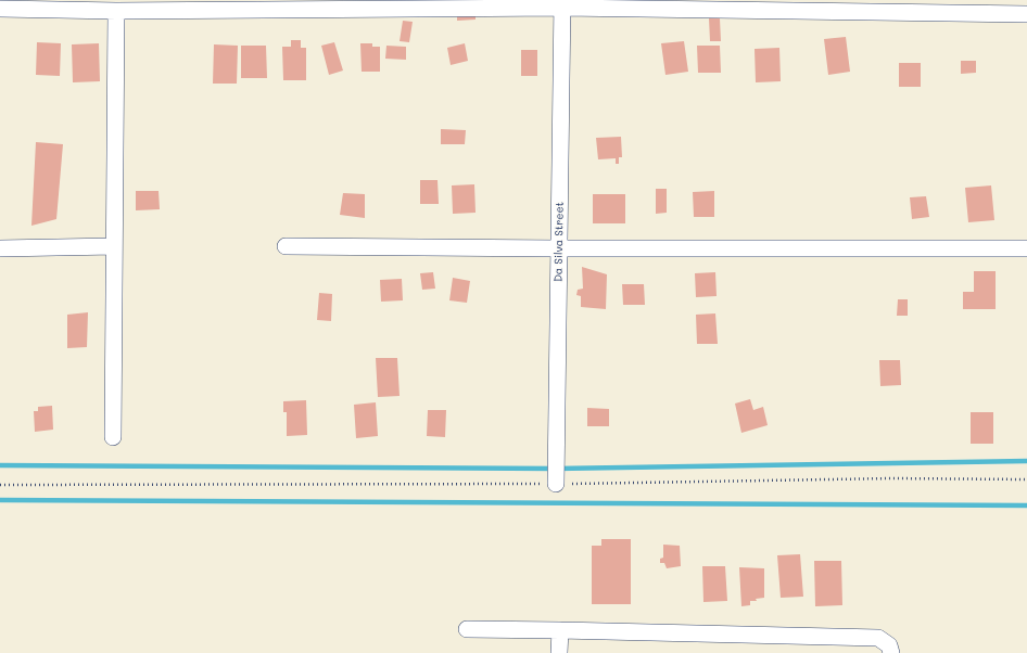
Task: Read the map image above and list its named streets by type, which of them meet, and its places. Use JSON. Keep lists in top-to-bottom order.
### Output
{
  "streets": {
    "street": ["Da Silva Street"]
  }
}
